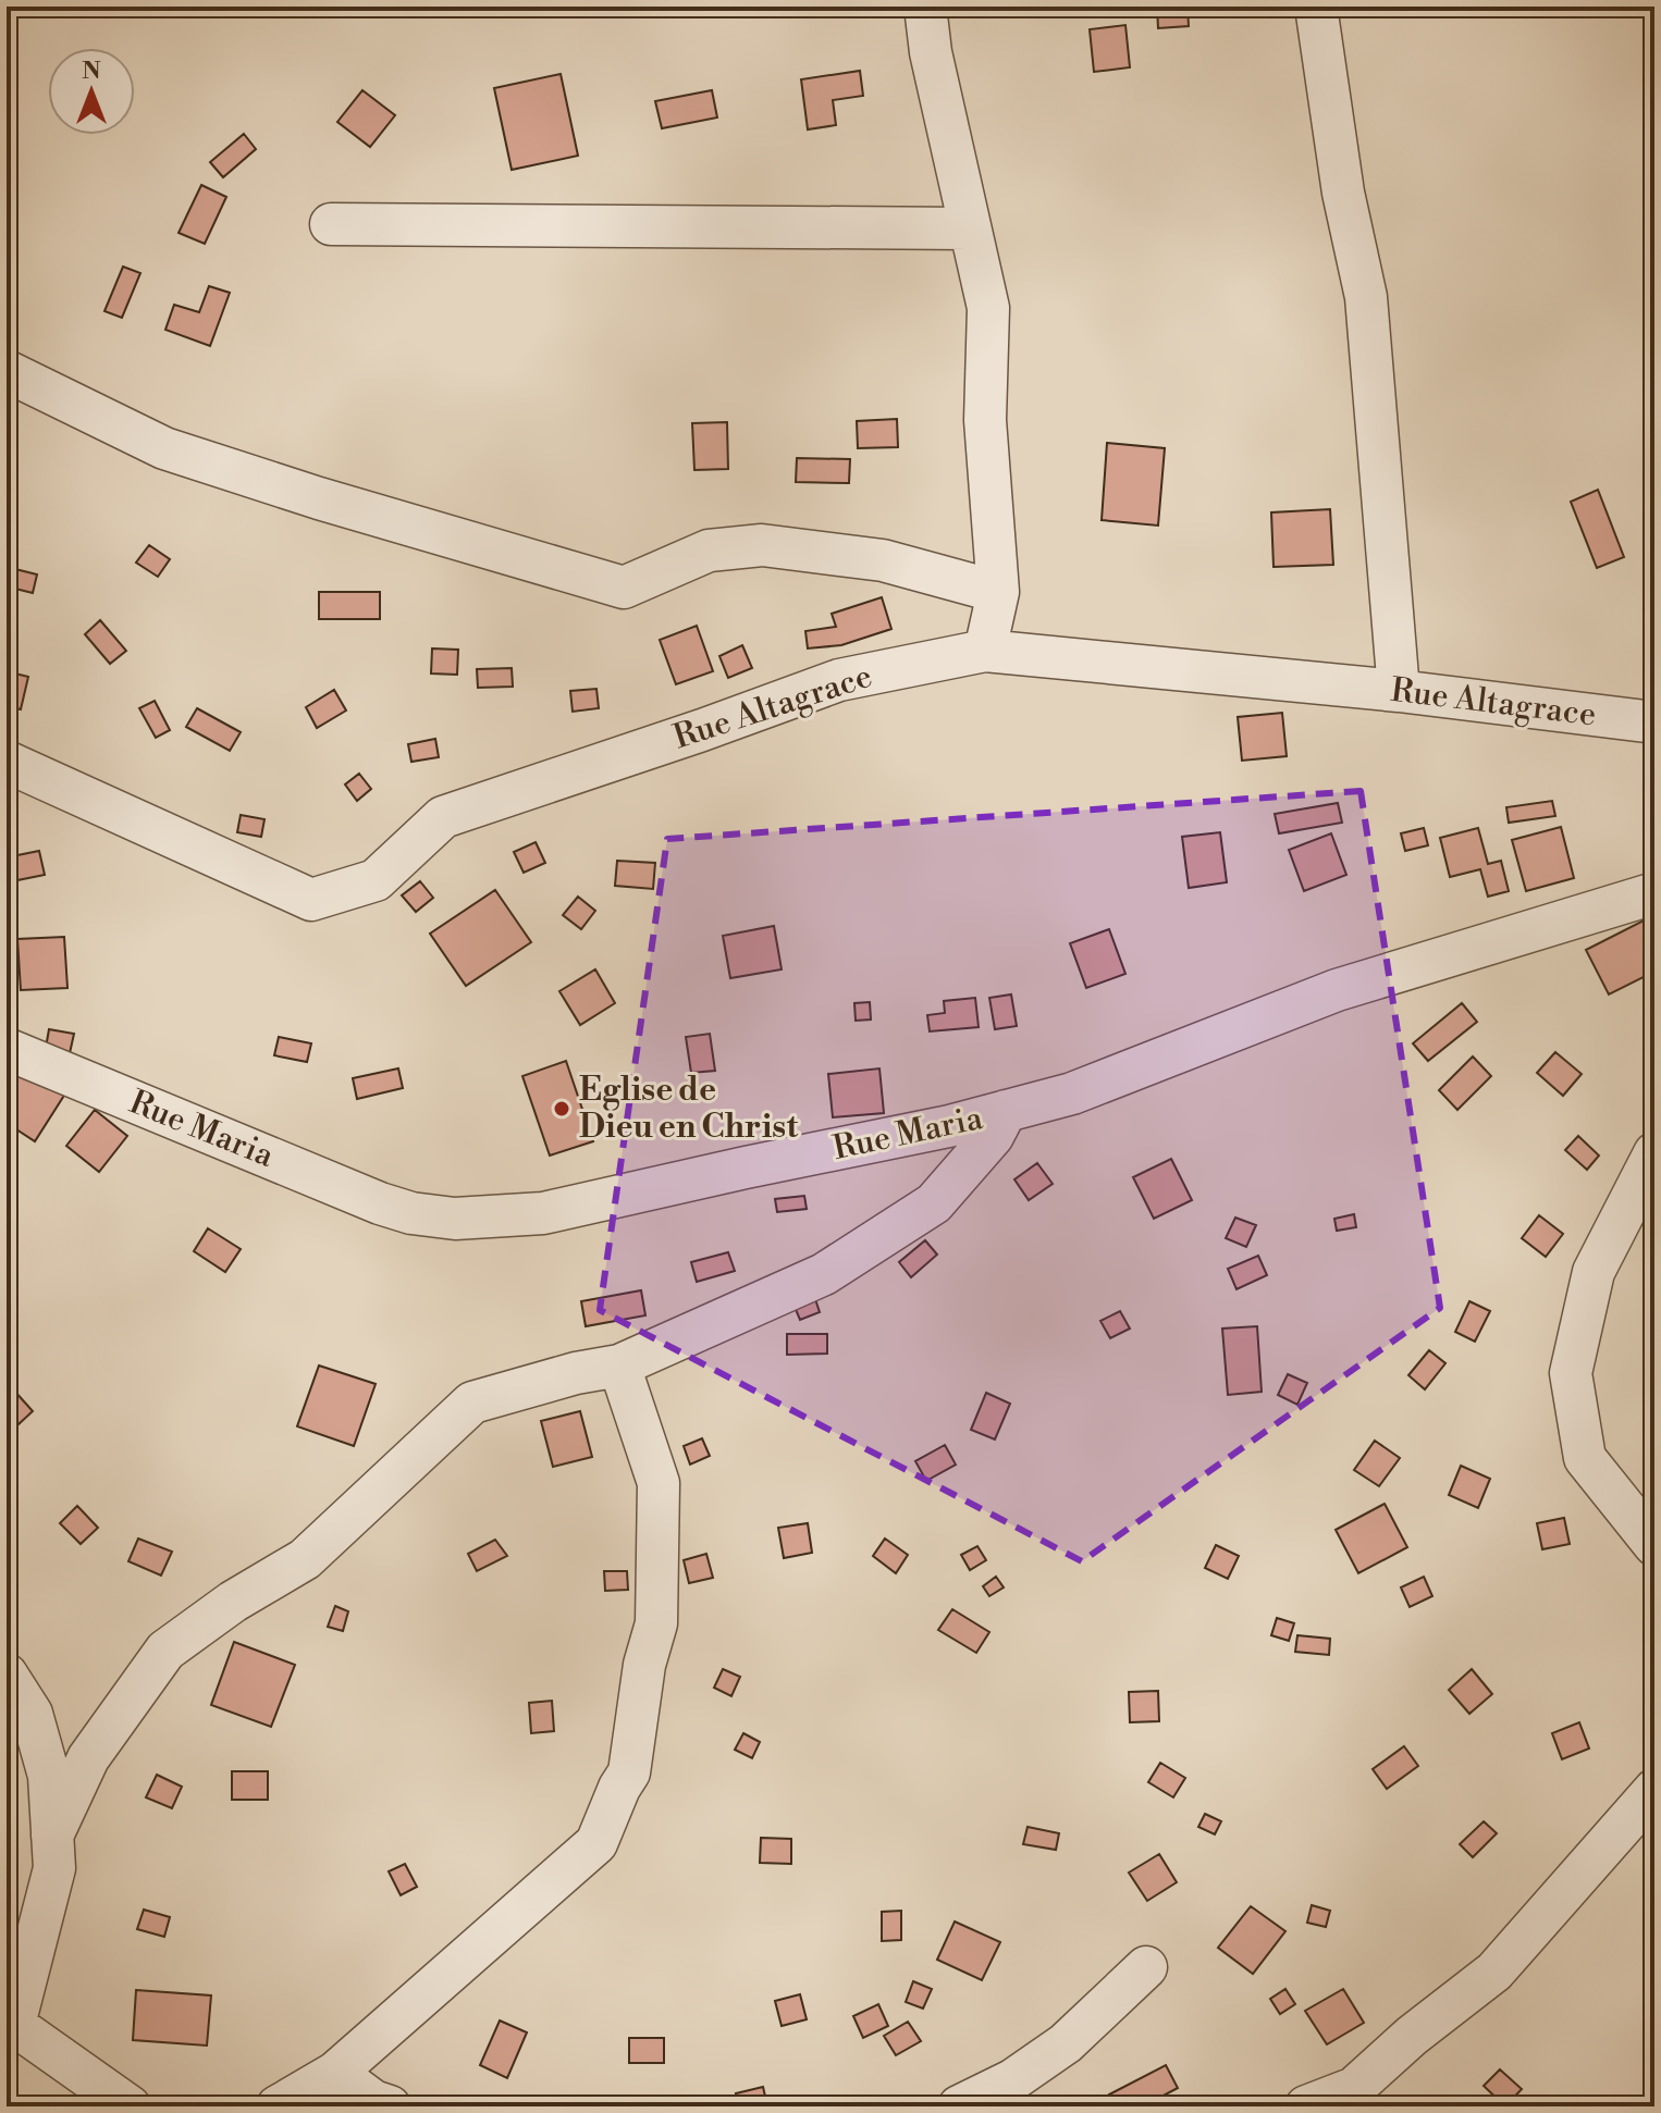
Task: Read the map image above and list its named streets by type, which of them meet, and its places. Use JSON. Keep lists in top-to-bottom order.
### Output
{
  "streets": {
    "street": ["Rue Altagrace", "Rue Maria"]
  },
  "places": ["Eglise de Dieu en Christ"],
  "north": "top"
}
